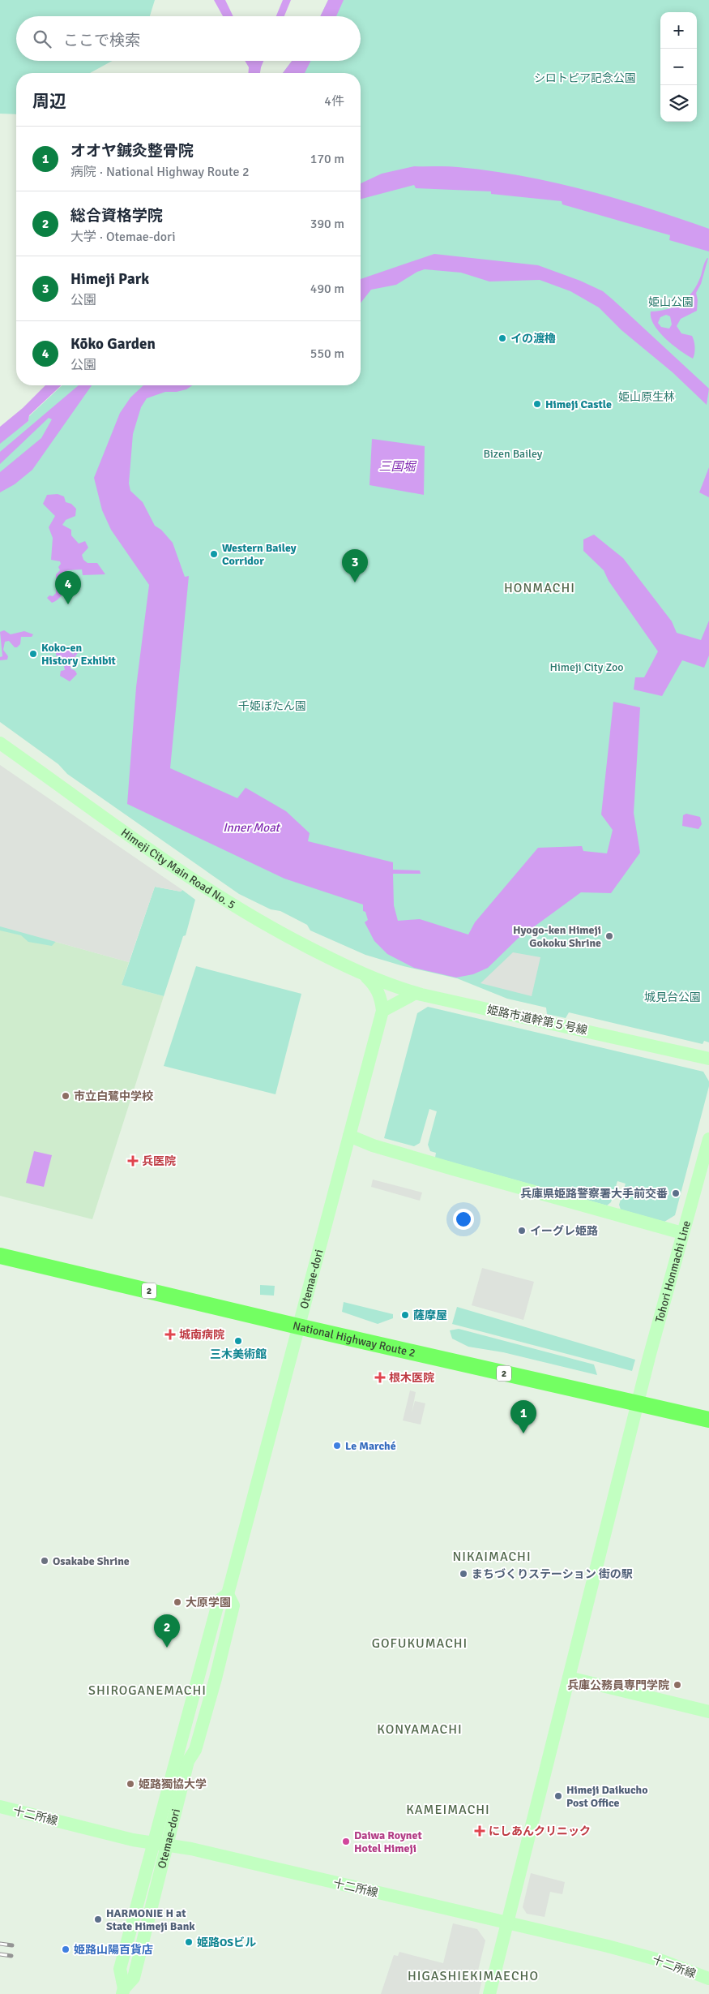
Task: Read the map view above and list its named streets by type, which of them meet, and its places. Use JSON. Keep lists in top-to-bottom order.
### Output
{
  "streets": {
    "highway": ["2", "National Highway Route 2"],
    "street": [
      "Himeji City Main Road No. 5",
      "姫路市道幹第５号線",
      "Tohori Honmachi Line",
      "Otemae-dori",
      "十二所線"
    ]
  },
  "crossings": [
    ["Himeji City Main Road No. 5", "姫路市道幹第５号線"],
    ["Tohori Honmachi Line", "National Highway Route 2"],
    ["Tohori Honmachi Line", "十二所線"],
    ["Otemae-dori", "National Highway Route 2"],
    ["Otemae-dori", "十二所線"]
  ],
  "districts": [
    "HONMACHI",
    "NIKAIMACHI",
    "GOFUKUMACHI",
    "SHIROGANEMACHI",
    "KONYAMACHI",
    "KAMEIMACHI",
    "HIGASHIEKIMAECHO"
  ],
  "water": ["三国堀", "Inner Moat"],
  "parks": [
    "シロトピア記念公園",
    "姫山公園",
    "姫山原生林",
    "Bizen Bailey",
    "Himeji City Zoo",
    "千姫ぼたん園",
    "城見台公園"
  ],
  "places": {
    "other": [
      "イの渡櫓",
      "Himeji Castle",
      "Western Bailey Corridor",
      "Koko-en History Exhibit",
      "Hyogo-ken Himeji Gokoku Shrine",
      "市立白鷺中学校",
      "兵庫県姫路警察署大手前交番",
      "イーグレ姫路",
      "薩摩屋",
      "三木美術館",
      "Le Marché",
      "Osakabe Shrine",
      "まちづくりステーション 街の駅",
      "大原学園",
      "兵庫公務員専門学院",
      "姫路獨協大学",
      "Himeji Daikucho Post Office",
      "Daiwa Roynet Hotel Himeji",
      "HARMONIE H at State Himeji Bank",
      "姫路OSビル",
      "姫路山陽百貨店"
    ],
    "health": [
      "兵医院",
      "城南病院",
      "根木医院",
      "にしあんクリニック"
    ]
  },
  "page": {
    "map_buttons": ["+", "−"],
    "search": "ここで検索",
    "heading": ["周辺", "4件"],
    "list": [
      {
        "mark": "1",
        "name": "オオヤ鍼灸整骨院",
        "note": "病院 · National Highway Route 2",
        "value": "170 m"
      },
      {
        "mark": "2",
        "name": "総合資格学院",
        "note": "大学 · Otemae-dori",
        "value": "390 m"
      },
      {
        "mark": "3",
        "name": "Himeji Park",
        "note": "公園",
        "value": "490 m"
      },
      {
        "mark": "4",
        "name": "Kōko Garden",
        "note": "公園",
        "value": "550 m"
      }
    ],
    "pins": [
      "3",
      "4",
      "1",
      "2"
    ]
  }
}
